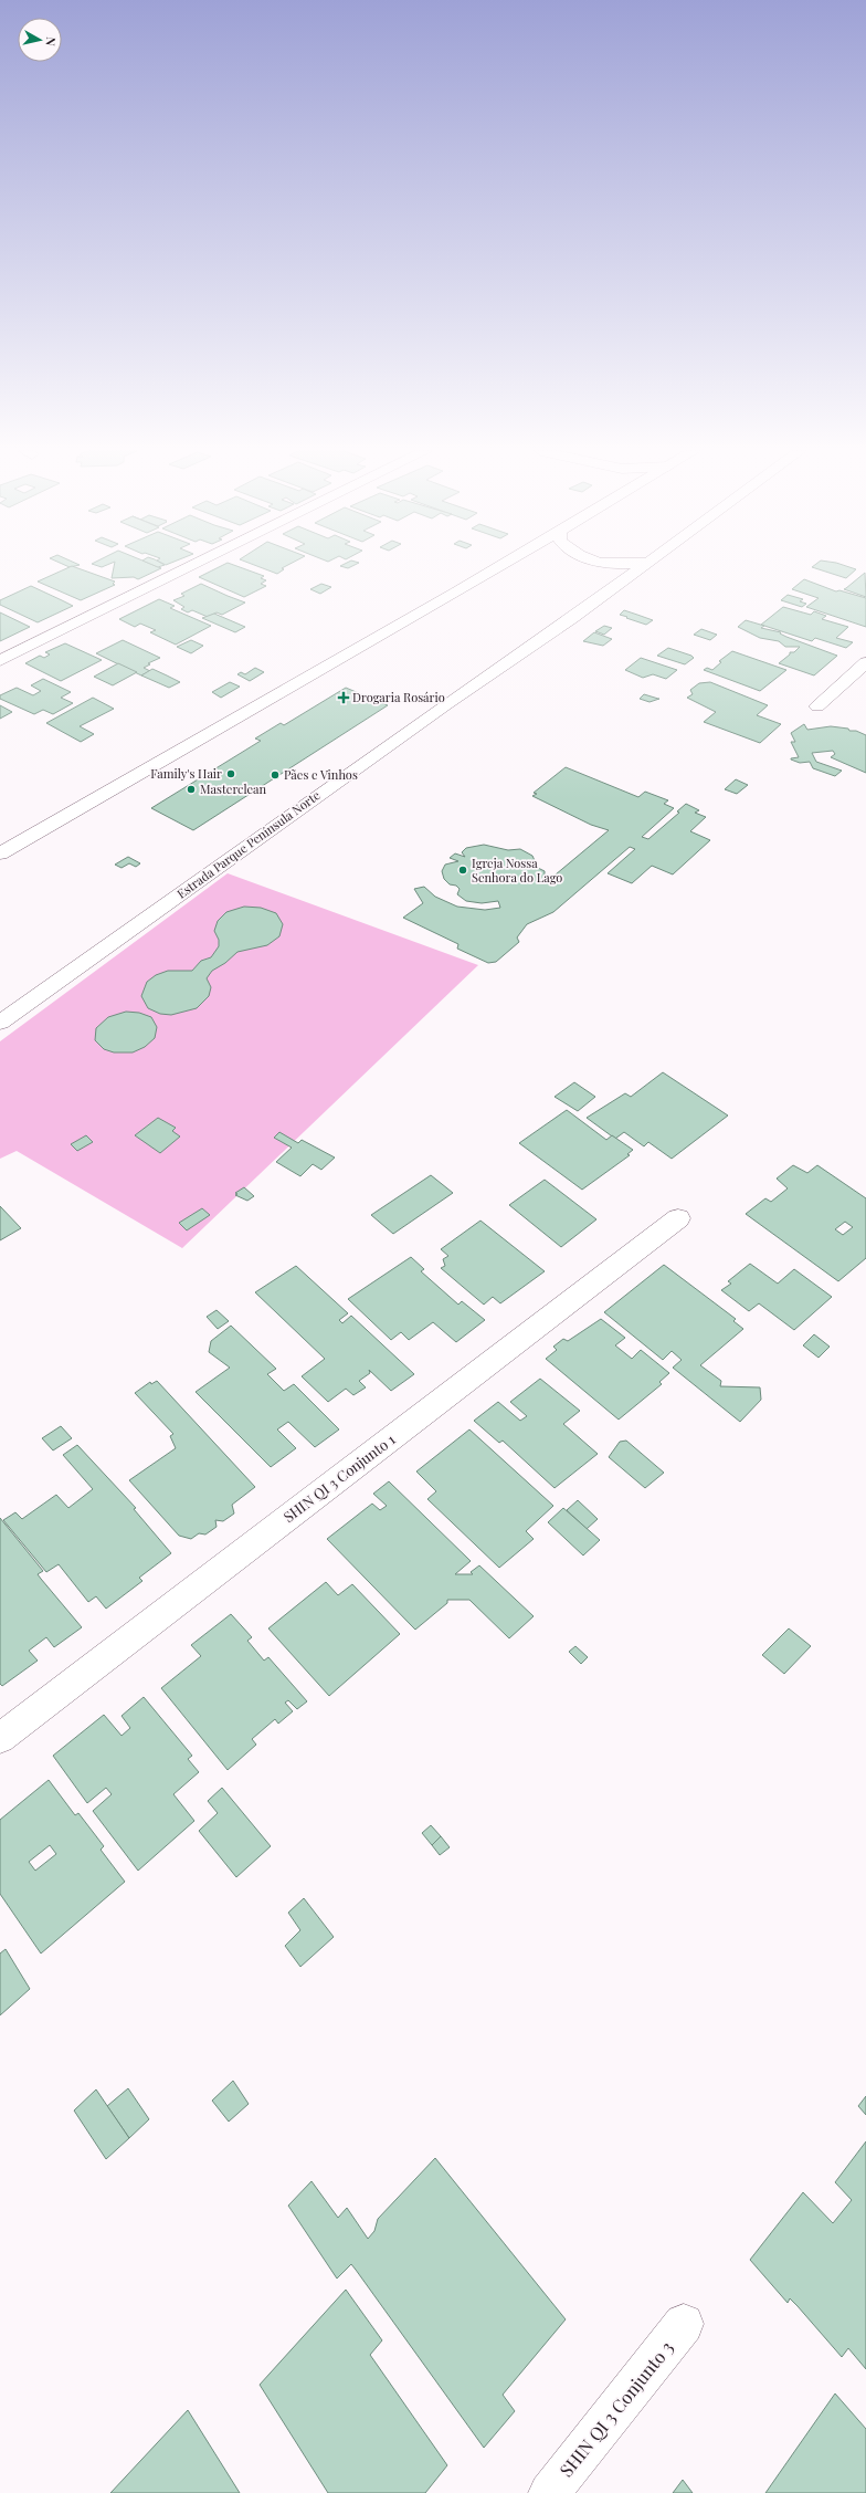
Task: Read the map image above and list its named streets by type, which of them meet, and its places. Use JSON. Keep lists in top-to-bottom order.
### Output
{
  "streets": {
    "main road": ["Estrada Parque Península Norte", "SHIN QI 3 Conjunto 1", "SHIN QI 3 Conjunto 3"]
  },
  "places": {
    "health": ["Drogaria Rosário"],
    "other": [
      "Family's Hair",
      "Pães e Vinhos",
      "Masterclean",
      "Igreja Nossa Senhora do Lago"
    ]
  },
  "north": "right"
}
